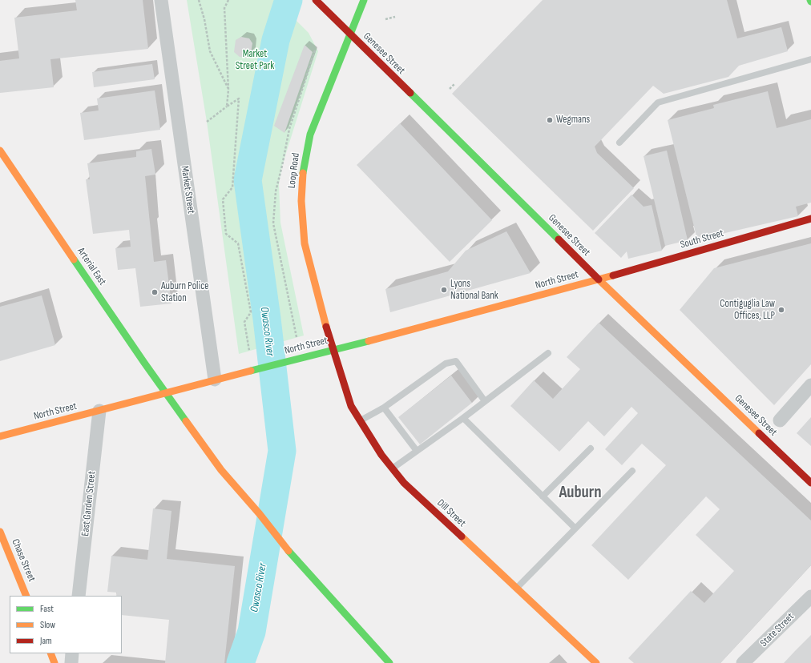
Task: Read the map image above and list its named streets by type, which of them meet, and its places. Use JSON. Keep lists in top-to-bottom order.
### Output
{
  "streets": {
    "main road": [
      "Genesee Street",
      "Loop Road",
      "South Street",
      "Arterial East",
      "North Street",
      "Dill Street",
      "Chase Street"
    ],
    "street": ["Market Street", "East Garden Street", "State Street"]
  },
  "crossings": [
    ["Genesee Street", "Loop Road"],
    ["Genesee Street", "South Street"],
    ["Genesee Street", "North Street"],
    ["Loop Road", "North Street"],
    ["Loop Road", "Dill Street"],
    ["Market Street", "North Street"],
    ["South Street", "North Street"],
    ["Arterial East", "North Street"],
    ["North Street", "East Garden Street"],
    ["North Street", "Dill Street"]
  ],
  "districts": ["Auburn"],
  "water": ["Owasco River"],
  "parks": ["Market Street Park"],
  "places": [
    "Wegmans",
    "Lyons National Bank",
    "Auburn Police Station",
    "Contiguglia Law Offices, LLP"
  ],
  "legend": ["Fast", "Slow", "Jam"]
}
